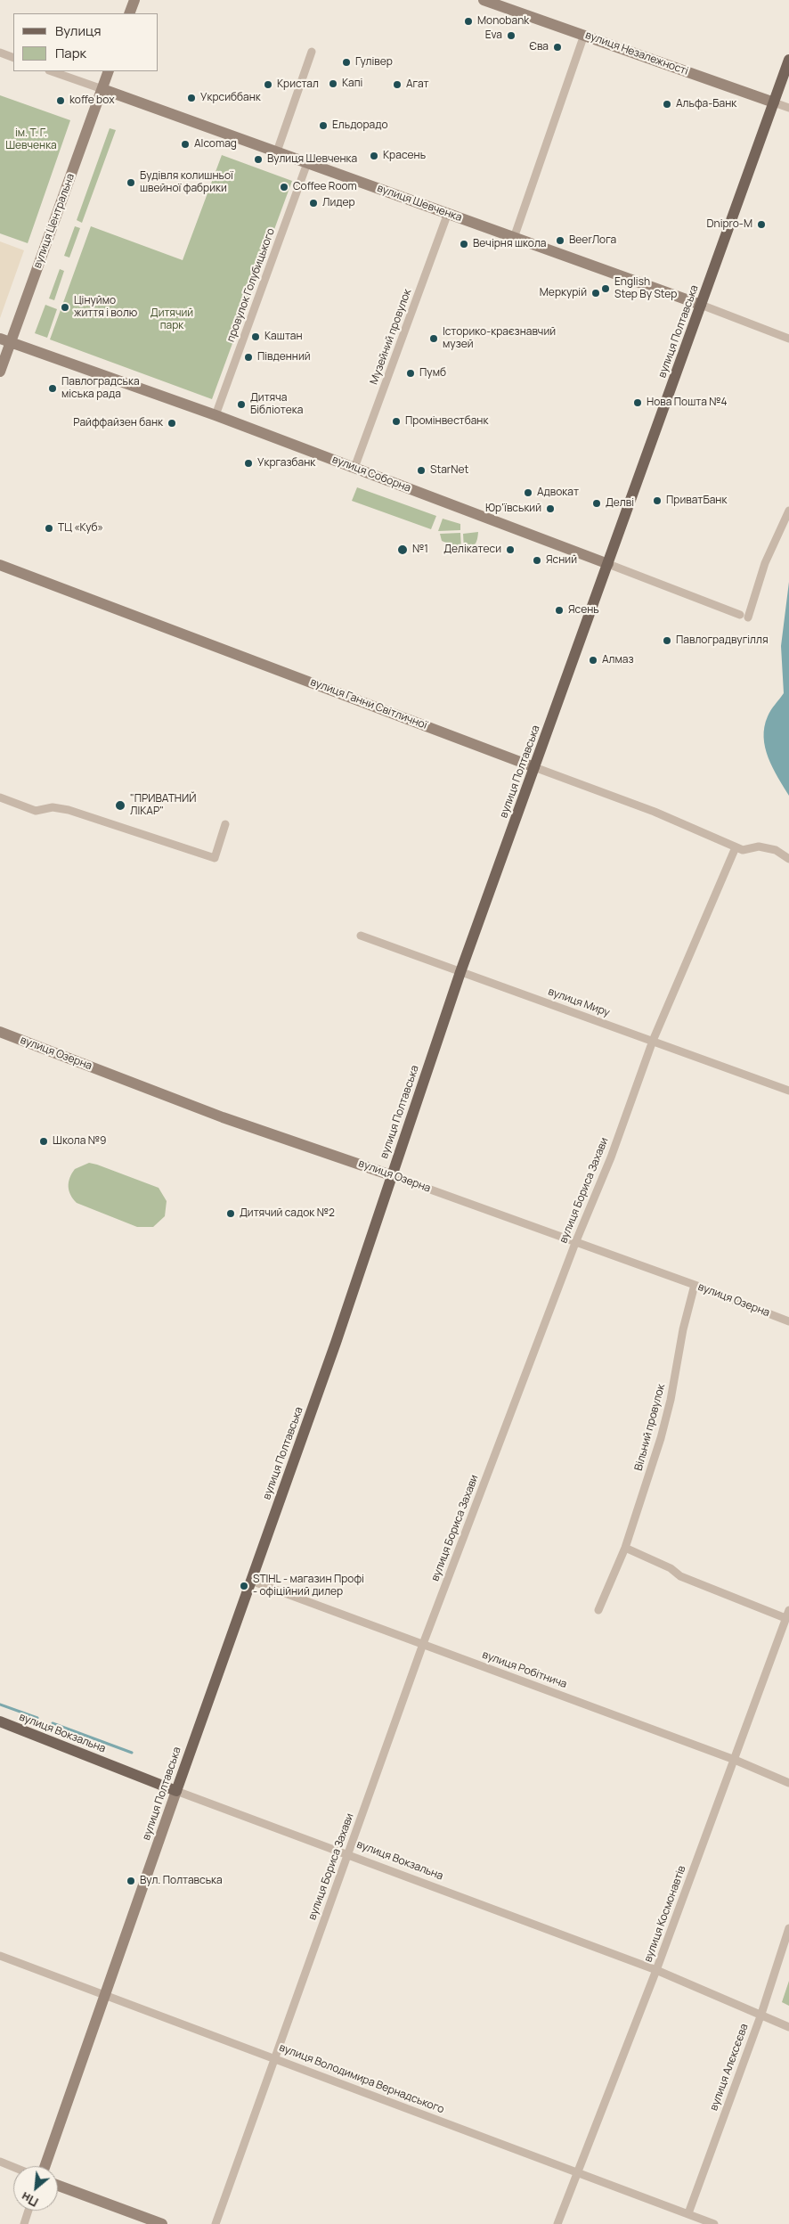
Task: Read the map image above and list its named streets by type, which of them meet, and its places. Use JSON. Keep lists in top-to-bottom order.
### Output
{
  "streets": {
    "main road": ["вулиця Полтавська", "вулиця Вокзальна"],
    "street": [
      "вулиця Незалежності",
      "вулиця Шевченка",
      "вулиця Центральна",
      "провулок Голубицького",
      "Музейний провулок",
      "вулиця Соборна",
      "вулиця Ганни Світличної",
      "вулиця Миру",
      "вулиця Озерна",
      "вулиця Бориса Захави",
      "Вільний провулок",
      "вулиця Робітнича",
      "вулиця Космонавтів",
      "вулиця Алєксєєва",
      "вулиця Володимира Вернадського"
    ]
  },
  "crossings": [
    ["вулиця Незалежності", "вулиця Полтавська"],
    ["вулиця Шевченка", "вулиця Центральна"],
    ["вулиця Шевченка", "провулок Голубицького"],
    ["вулиця Шевченка", "вулиця Полтавська"],
    ["вулиця Шевченка", "Музейний провулок"],
    ["вулиця Центральна", "вулиця Соборна"],
    ["провулок Голубицького", "вулиця Соборна"],
    ["вулиця Полтавська", "вулиця Соборна"],
    ["вулиця Полтавська", "вулиця Ганни Світличної"],
    ["вулиця Полтавська", "вулиця Миру"],
    ["вулиця Полтавська", "вулиця Озерна"],
    ["вулиця Полтавська", "вулиця Робітнича"],
    ["вулиця Полтавська", "вулиця Вокзальна"],
    ["вулиця Полтавська", "вулиця Володимира Вернадського"],
    ["Музейний провулок", "вулиця Соборна"],
    ["вулиця Ганни Світличної", "вулиця Бориса Захави"],
    ["вулиця Миру", "вулиця Бориса Захави"],
    ["вулиця Озерна", "вулиця Бориса Захави"],
    ["вулиця Озерна", "Вільний провулок"],
    ["вулиця Бориса Захави", "вулиця Робітнича"],
    ["вулиця Бориса Захави", "вулиця Вокзальна"],
    ["вулиця Бориса Захави", "вулиця Володимира Вернадського"],
    ["вулиця Робітнича", "вулиця Космонавтів"],
    ["вулиця Вокзальна", "вулиця Космонавтів"],
    ["вулиця Вокзальна", "вулиця Алєксєєва"],
    ["вулиця Космонавтів", "вулиця Володимира Вернадського"],
    ["вулиця Алєксєєва", "вулиця Володимира Вернадського"]
  ],
  "parks": ["ім. Т. Г. Шевченка", "Дитячий парк"],
  "places": [
    "Monobank",
    "Eva",
    "Єва",
    "Гулівер",
    "Капі",
    "Кристал",
    "Агат",
    "Укрсиббанк",
    "koffe box",
    "Альфа-Банк",
    "Ельдорадо",
    "Alcomag",
    "Красень",
    "Вулиця Шевченка",
    "Будівля колишньої швейної фабрики",
    "Coffee Room",
    "Лидер",
    "Dnipro-M",
    "BeerЛога",
    "Вечірня школа",
    "English Step By Step",
    "Меркурій",
    "Цінуймо життя і волю",
    "Каштан",
    "Історико-краєзнавчий музей",
    "Пiвденний",
    "Пумб",
    "Павлоградська міська рада",
    "Нова Пошта №4",
    "Дитяча Бiблiотека",
    "Промінвестбанк",
    "Райффайзен банк",
    "Укргазбанк",
    "StarNet",
    "Адвокат",
    "ПриватБанк",
    "Делві",
    "Юр'ївський",
    "ТЦ «Куб»",
    "№1",
    "Делiкатеси",
    "Ясний",
    "Ясень",
    "Павлоградвугілля",
    "Алмаз",
    "\"ПРИВАТНИЙ ЛІКАР\"",
    "Школа №9",
    "Дитячий садок №2",
    "STIHL - магазин Профі - офіційний дилер",
    "Вул. Полтавська"
  ],
  "legend": ["Вулиця", "Парк"],
  "north": "bottom left"
}
